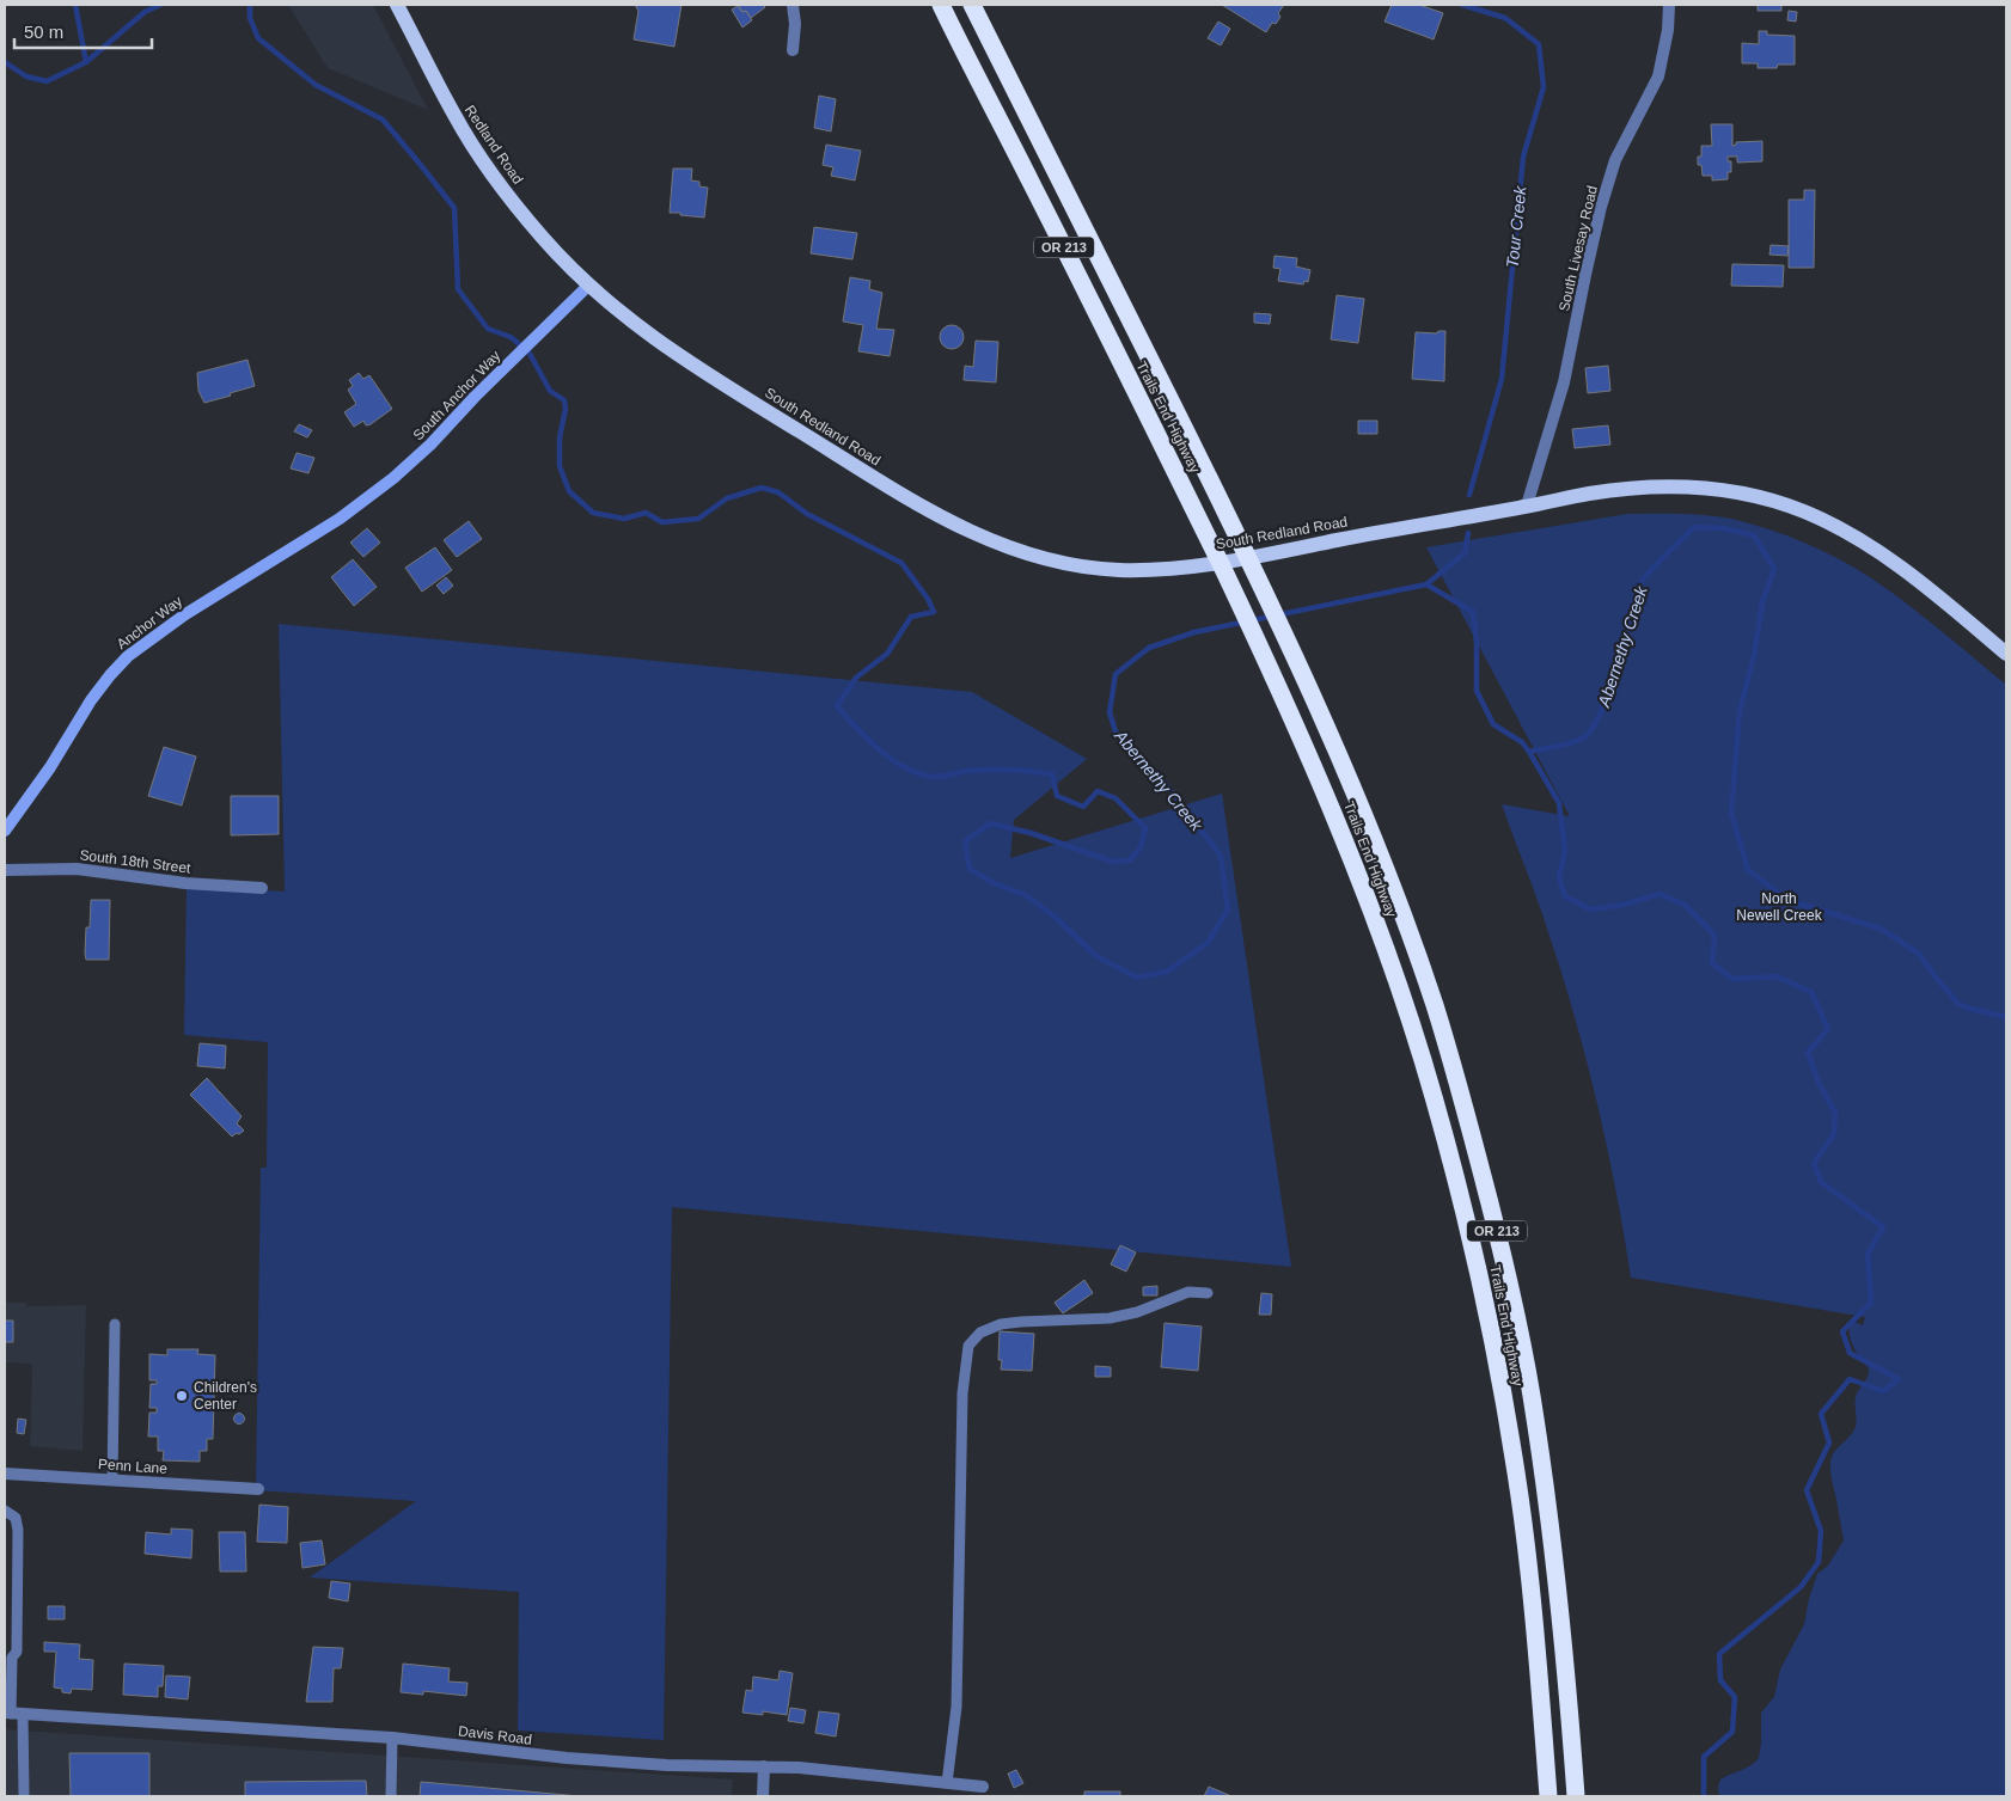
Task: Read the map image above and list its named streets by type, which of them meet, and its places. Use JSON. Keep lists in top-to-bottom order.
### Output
{
  "streets": {
    "highway": ["OR 213", "Trails End Highway"],
    "main road": ["Redland Road", "South Redland Road"],
    "street": [
      "South Livesay Road",
      "South Anchor Way",
      "Anchor Way",
      "South 18th Street",
      "Penn Lane",
      "Davis Road"
    ]
  },
  "crossings": [
    ["Redland Road", "South Anchor Way"],
    ["Redland Road", "South Redland Road"],
    ["South Livesay Road", "South Redland Road"],
    ["South Anchor Way", "South Redland Road"],
    ["South Anchor Way", "Anchor Way"]
  ],
  "water": ["Tour Creek", "Abernethy Creek"],
  "parks": ["North Newell Creek"],
  "places": ["Children's Center"],
  "scale_bar": "50 m"
}
